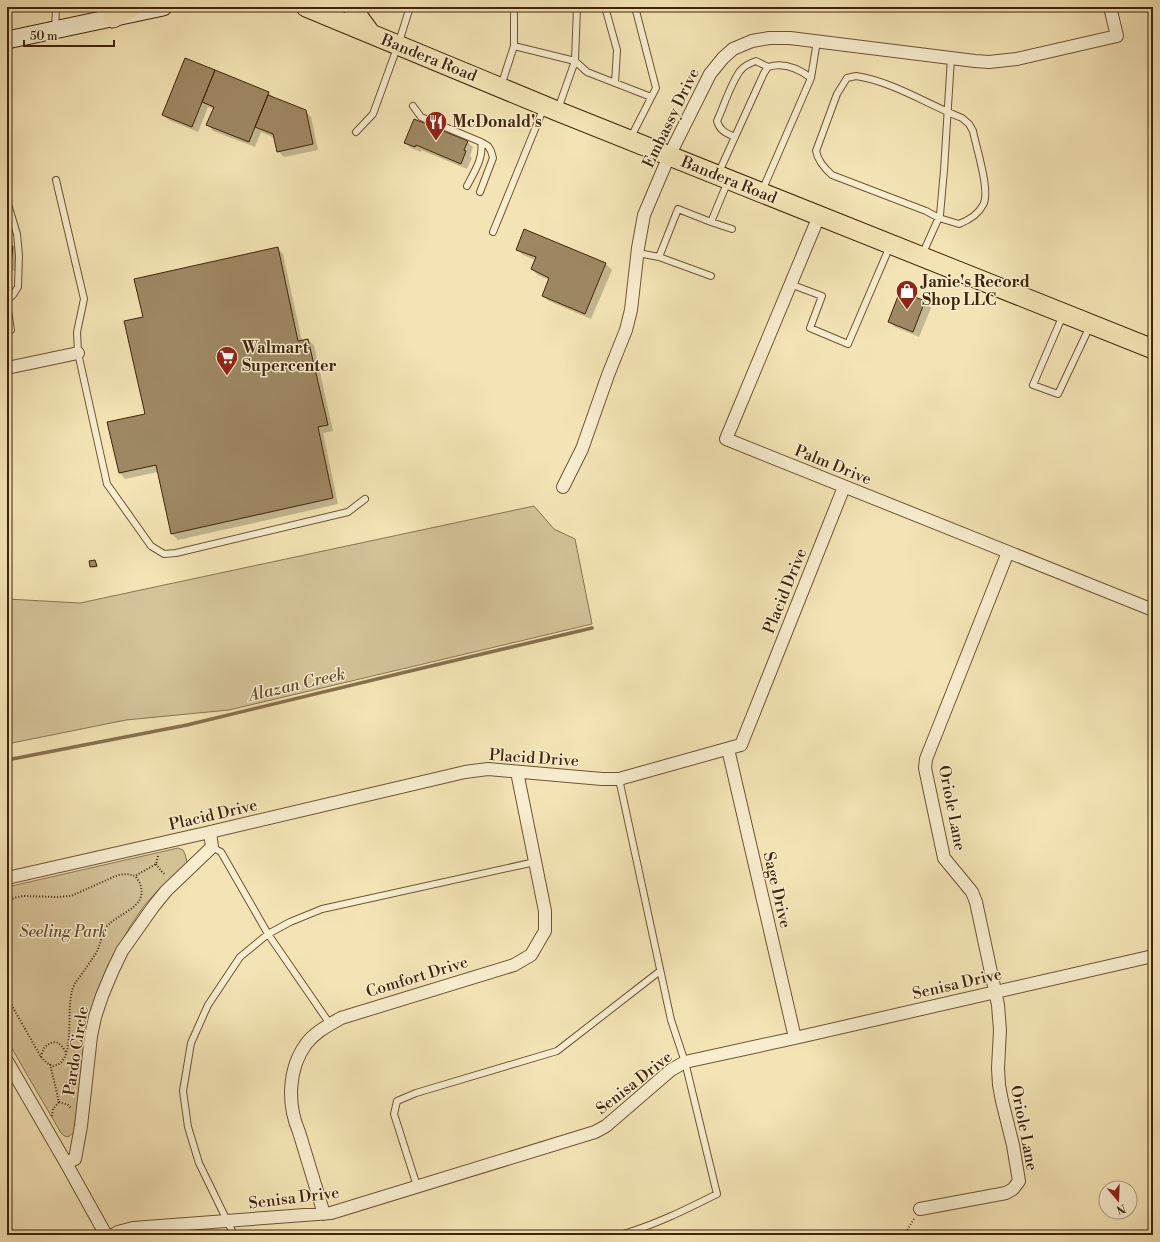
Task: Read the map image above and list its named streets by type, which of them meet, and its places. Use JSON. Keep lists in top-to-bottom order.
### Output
{
  "streets": {
    "main road": ["Bandera Road"],
    "street": [
      "Embassy Drive",
      "Palm Drive",
      "Placid Drive",
      "Oriole Lane",
      "Sage Drive",
      "Comfort Drive",
      "Senisa Drive",
      "Pardo Circle"
    ]
  },
  "crossings": [
    ["Bandera Road", "Embassy Drive"],
    ["Bandera Road", "Palm Drive"],
    ["Palm Drive", "Placid Drive"],
    ["Palm Drive", "Oriole Lane"],
    ["Placid Drive", "Sage Drive"],
    ["Placid Drive", "Comfort Drive"],
    ["Oriole Lane", "Senisa Drive"],
    ["Sage Drive", "Senisa Drive"],
    ["Comfort Drive", "Senisa Drive"]
  ],
  "water": ["Alazan Creek"],
  "parks": ["Seeling Park"],
  "places": {
    "restaurant": ["McDonald's"],
    "shop": ["Janie's Record Shop LLC"],
    "supermarket": ["Walmart Supercenter"]
  },
  "scale_bar": "50 m",
  "north": "bottom"
}
